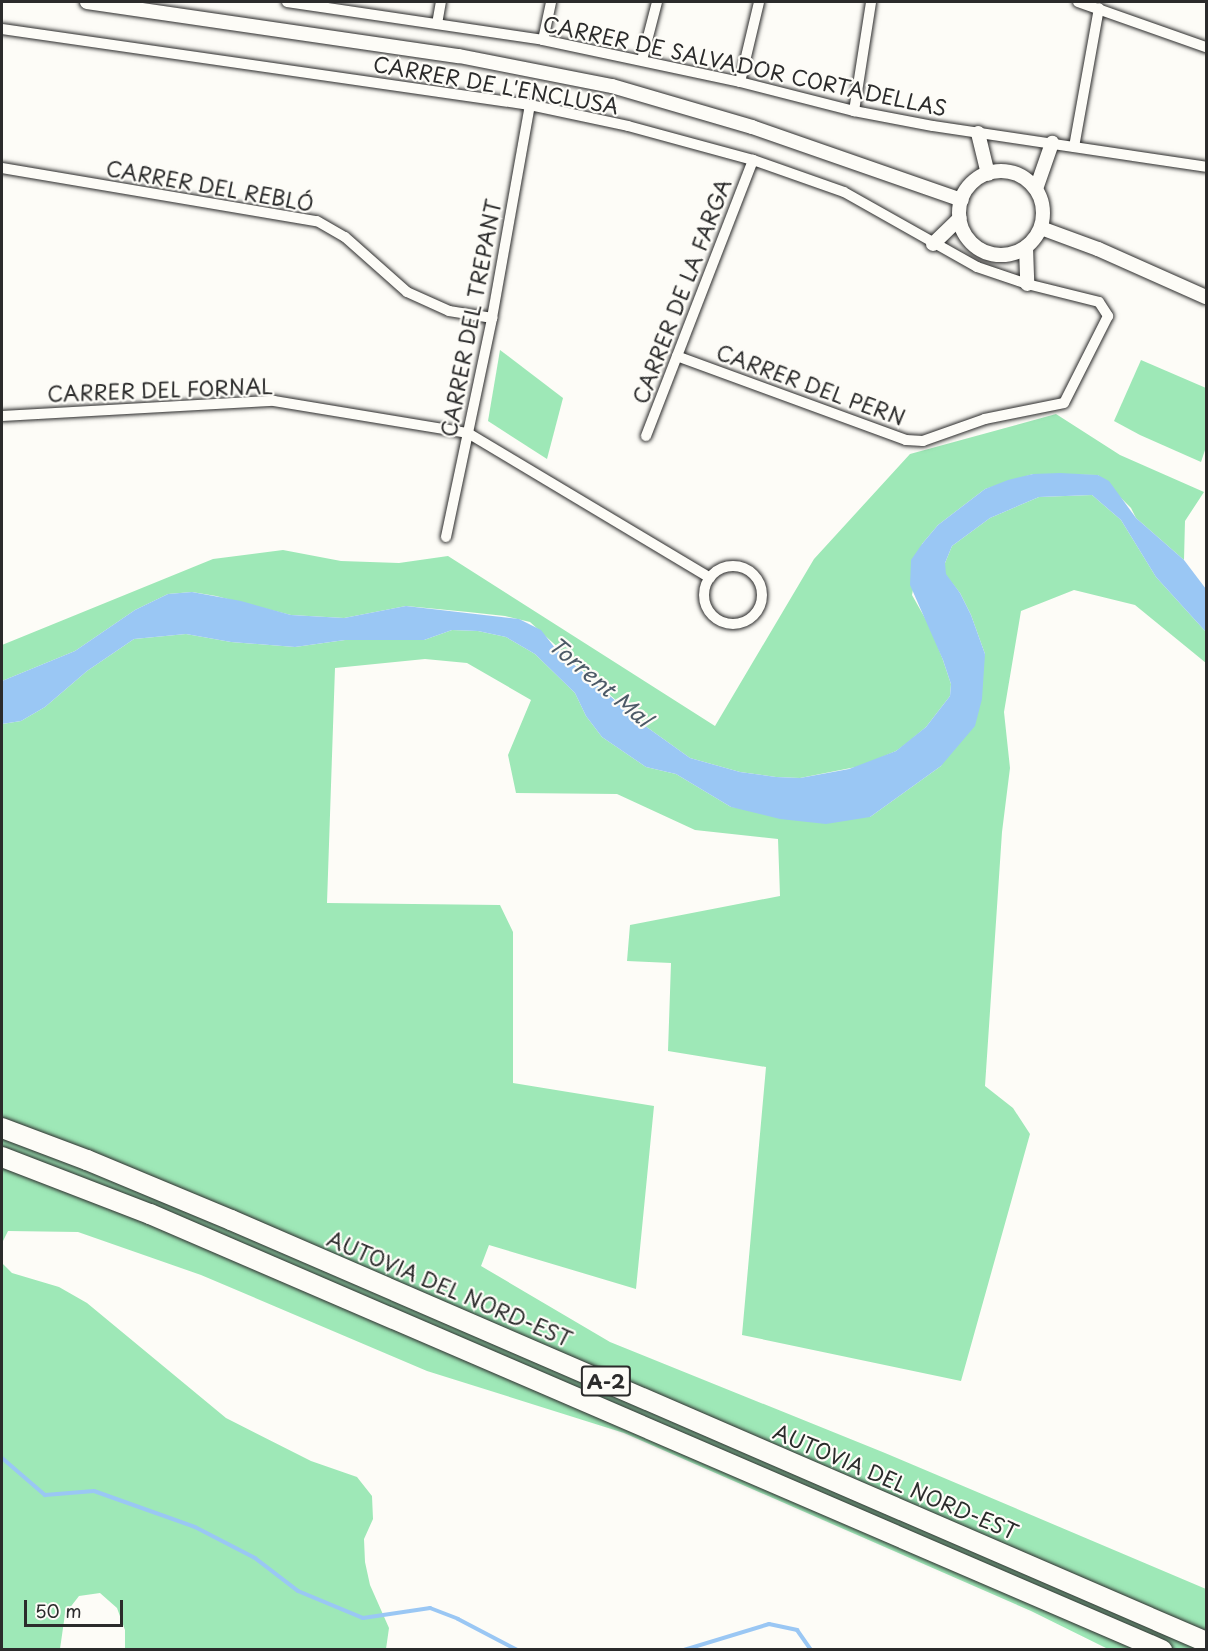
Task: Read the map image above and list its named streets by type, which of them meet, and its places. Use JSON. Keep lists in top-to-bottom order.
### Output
{
  "streets": {
    "highway": ["AUTOVIA DEL NORD-EST", "A-2"],
    "street": [
      "CARRER DE SALVADOR CORTADELLAS",
      "CARRER DE L'ENCLUSA",
      "CARRER DEL REBLÓ",
      "CARRER DE LA FARGA",
      "CARRER DEL TREPANT",
      "CARRER DEL PERN",
      "CARRER DEL FORNAL"
    ]
  },
  "crossings": [
    ["CARRER DE L'ENCLUSA", "CARRER DE LA FARGA"],
    ["CARRER DE L'ENCLUSA", "CARRER DEL TREPANT"],
    ["CARRER DE L'ENCLUSA", "CARRER DEL PERN"],
    ["CARRER DEL REBLÓ", "CARRER DEL TREPANT"],
    ["CARRER DE LA FARGA", "CARRER DEL PERN"],
    ["CARRER DEL TREPANT", "CARRER DEL FORNAL"]
  ],
  "water": ["Torrent Mal"],
  "scale_bar": "50 m"
}
